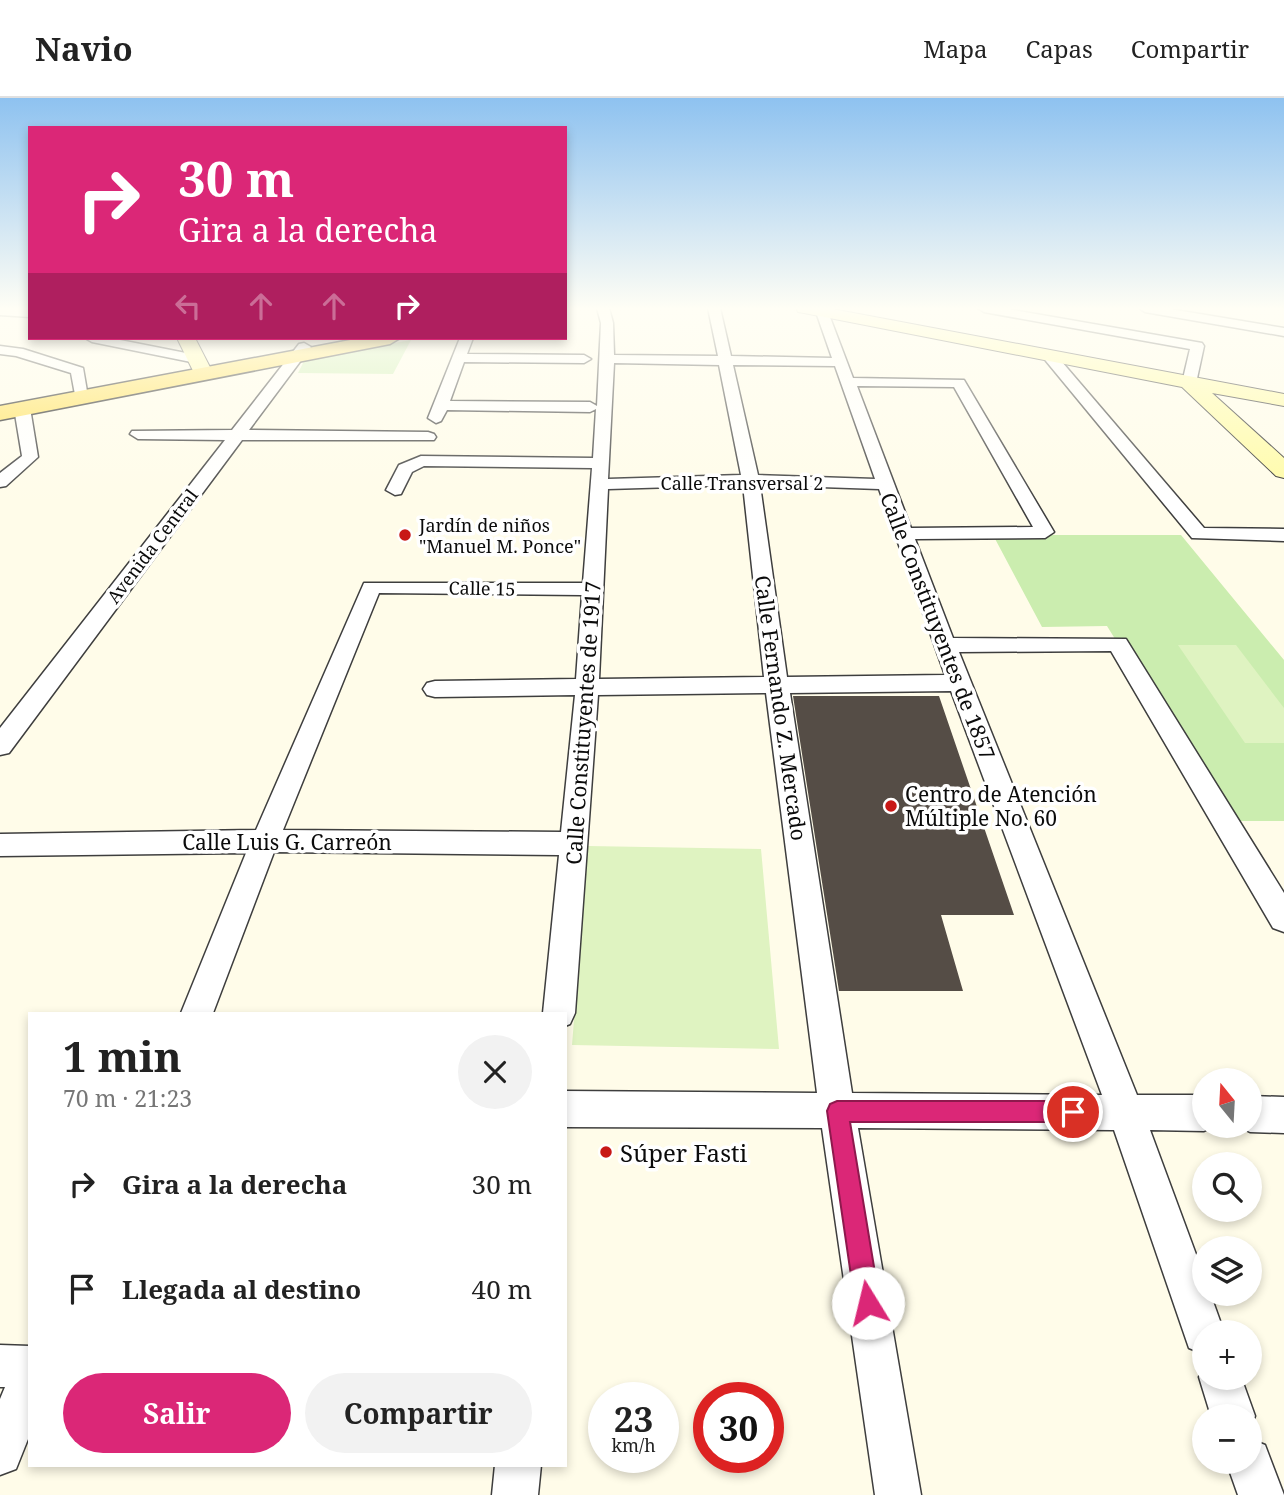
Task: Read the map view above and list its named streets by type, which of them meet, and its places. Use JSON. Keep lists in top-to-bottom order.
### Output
{
  "streets": {
    "street": [
      "Calle Transversal 2",
      "Avenida Central",
      "Calle 15",
      "Calle Constituyentes de 1857",
      "Calle Fernando Z. Mercado",
      "Calle Constituyentes de 1917",
      "Calle Luis G. Carreón"
    ]
  },
  "crossings": [
    ["Calle Transversal 2", "Calle Constituyentes de 1857"],
    ["Calle Transversal 2", "Calle Fernando Z. Mercado"],
    ["Calle Transversal 2", "Calle Constituyentes de 1917"],
    ["Calle 15", "Calle Constituyentes de 1917"],
    ["Calle 15", "Calle Luis G. Carreón"],
    ["Calle Constituyentes de 1917", "Calle Luis G. Carreón"]
  ],
  "places": ["Jardín de niños \"Manuel M. Ponce\"", "Centro de Atención Múltiple No. 60", "Súper Fasti"],
  "north": "top",
  "page": {
    "header": "Navio",
    "nav": ["Mapa", "Capas", "Compartir"],
    "turn": ["30 m", "Gira a la derecha"],
    "heading": ["1 min", "70 m · 21:23"],
    "map_buttons": ["+", "−"],
    "list": [
      {
        "name": "Gira a la derecha",
        "value": "30 m"
      },
      {
        "name": "Llegada al destino",
        "value": "40 m"
      }
    ],
    "buttons": ["Salir", "Compartir"],
    "speed": "23 km/h",
    "limit": "30"
  }
}
